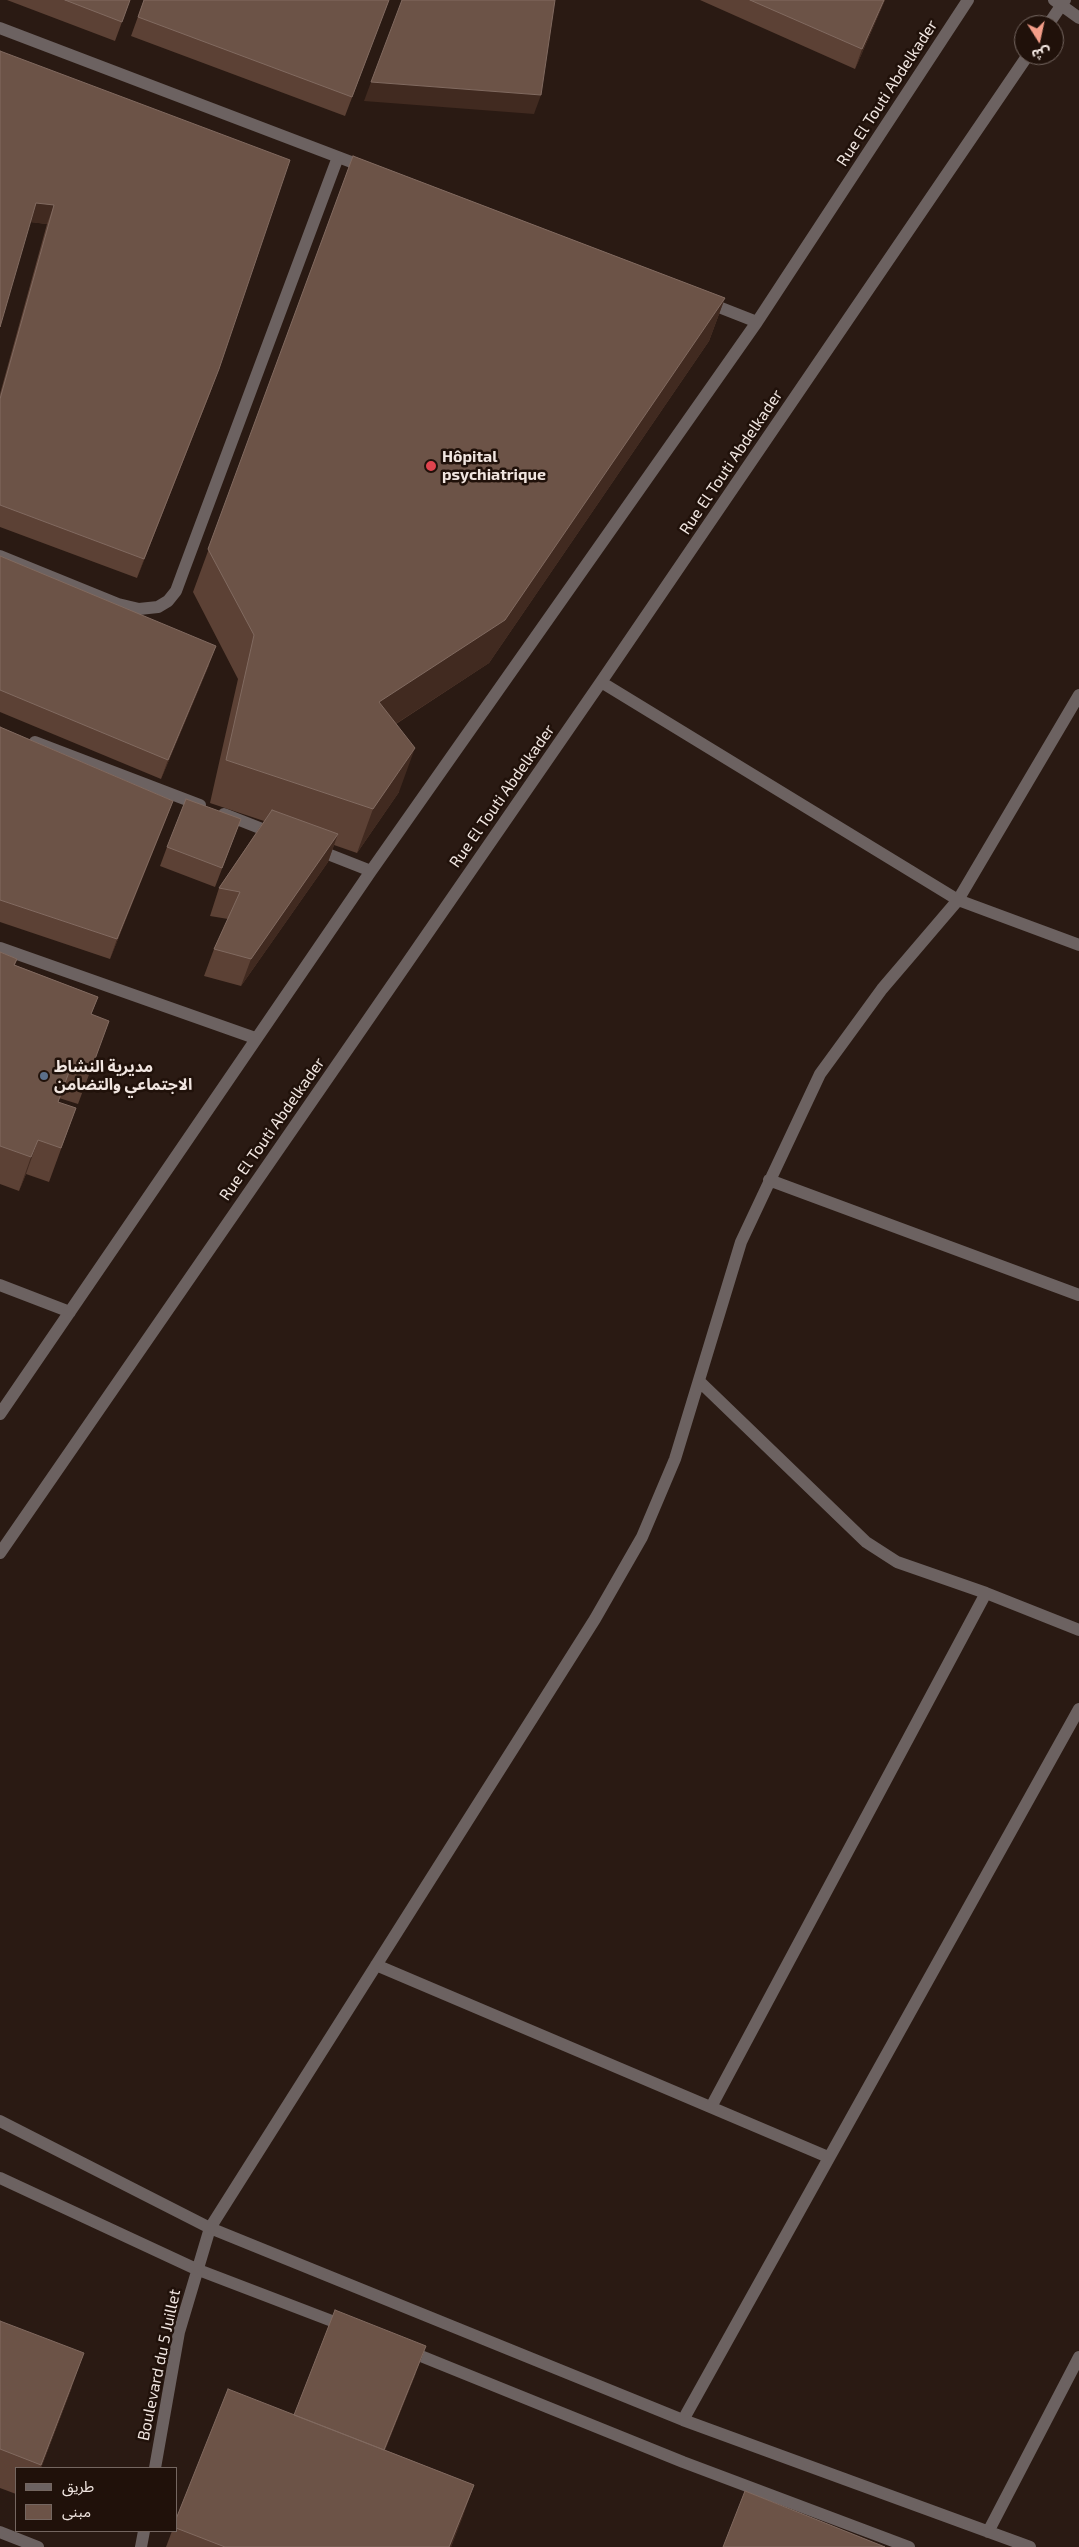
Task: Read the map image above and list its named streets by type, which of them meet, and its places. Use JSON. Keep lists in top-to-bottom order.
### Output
{
  "streets": {
    "street": ["Rue El Touti Abdelkader", "Boulevard du 5 Juillet"]
  },
  "places": ["Hôpital psychiatrique", "مديرية النشاط الاجتماعي والتضامن"],
  "legend": ["طريق", "مبنى"],
  "north": "bottom"
}
